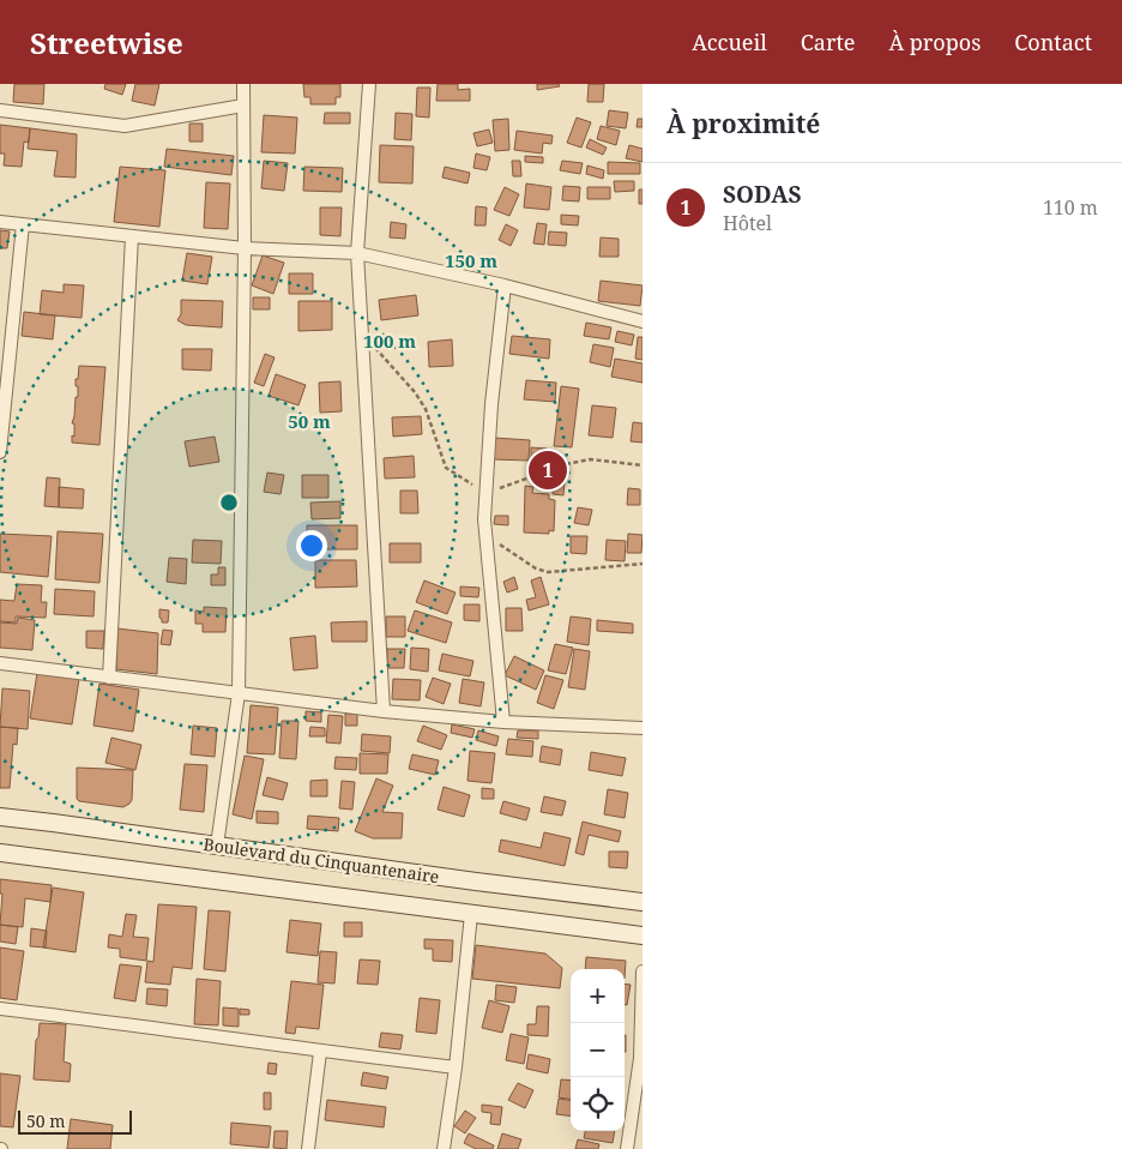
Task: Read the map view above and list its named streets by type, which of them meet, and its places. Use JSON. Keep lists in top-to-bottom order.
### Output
{
  "streets": {
    "main road": ["Boulevard du Cinquantenaire"]
  },
  "scale_bar": "50 m",
  "page": {
    "header": "Streetwise",
    "nav": [
      "Accueil",
      "Carte",
      "À propos",
      "Contact"
    ],
    "heading": "À proximité",
    "list": [
      {
        "mark": "1",
        "name": "SODAS",
        "note": "Hôtel",
        "value": "110 m"
      }
    ],
    "pins": "1",
    "map_buttons": ["+", "−"],
    "scale": "50 m"
  },
  "rings": ["150 m", "100 m", "50 m"]
}
